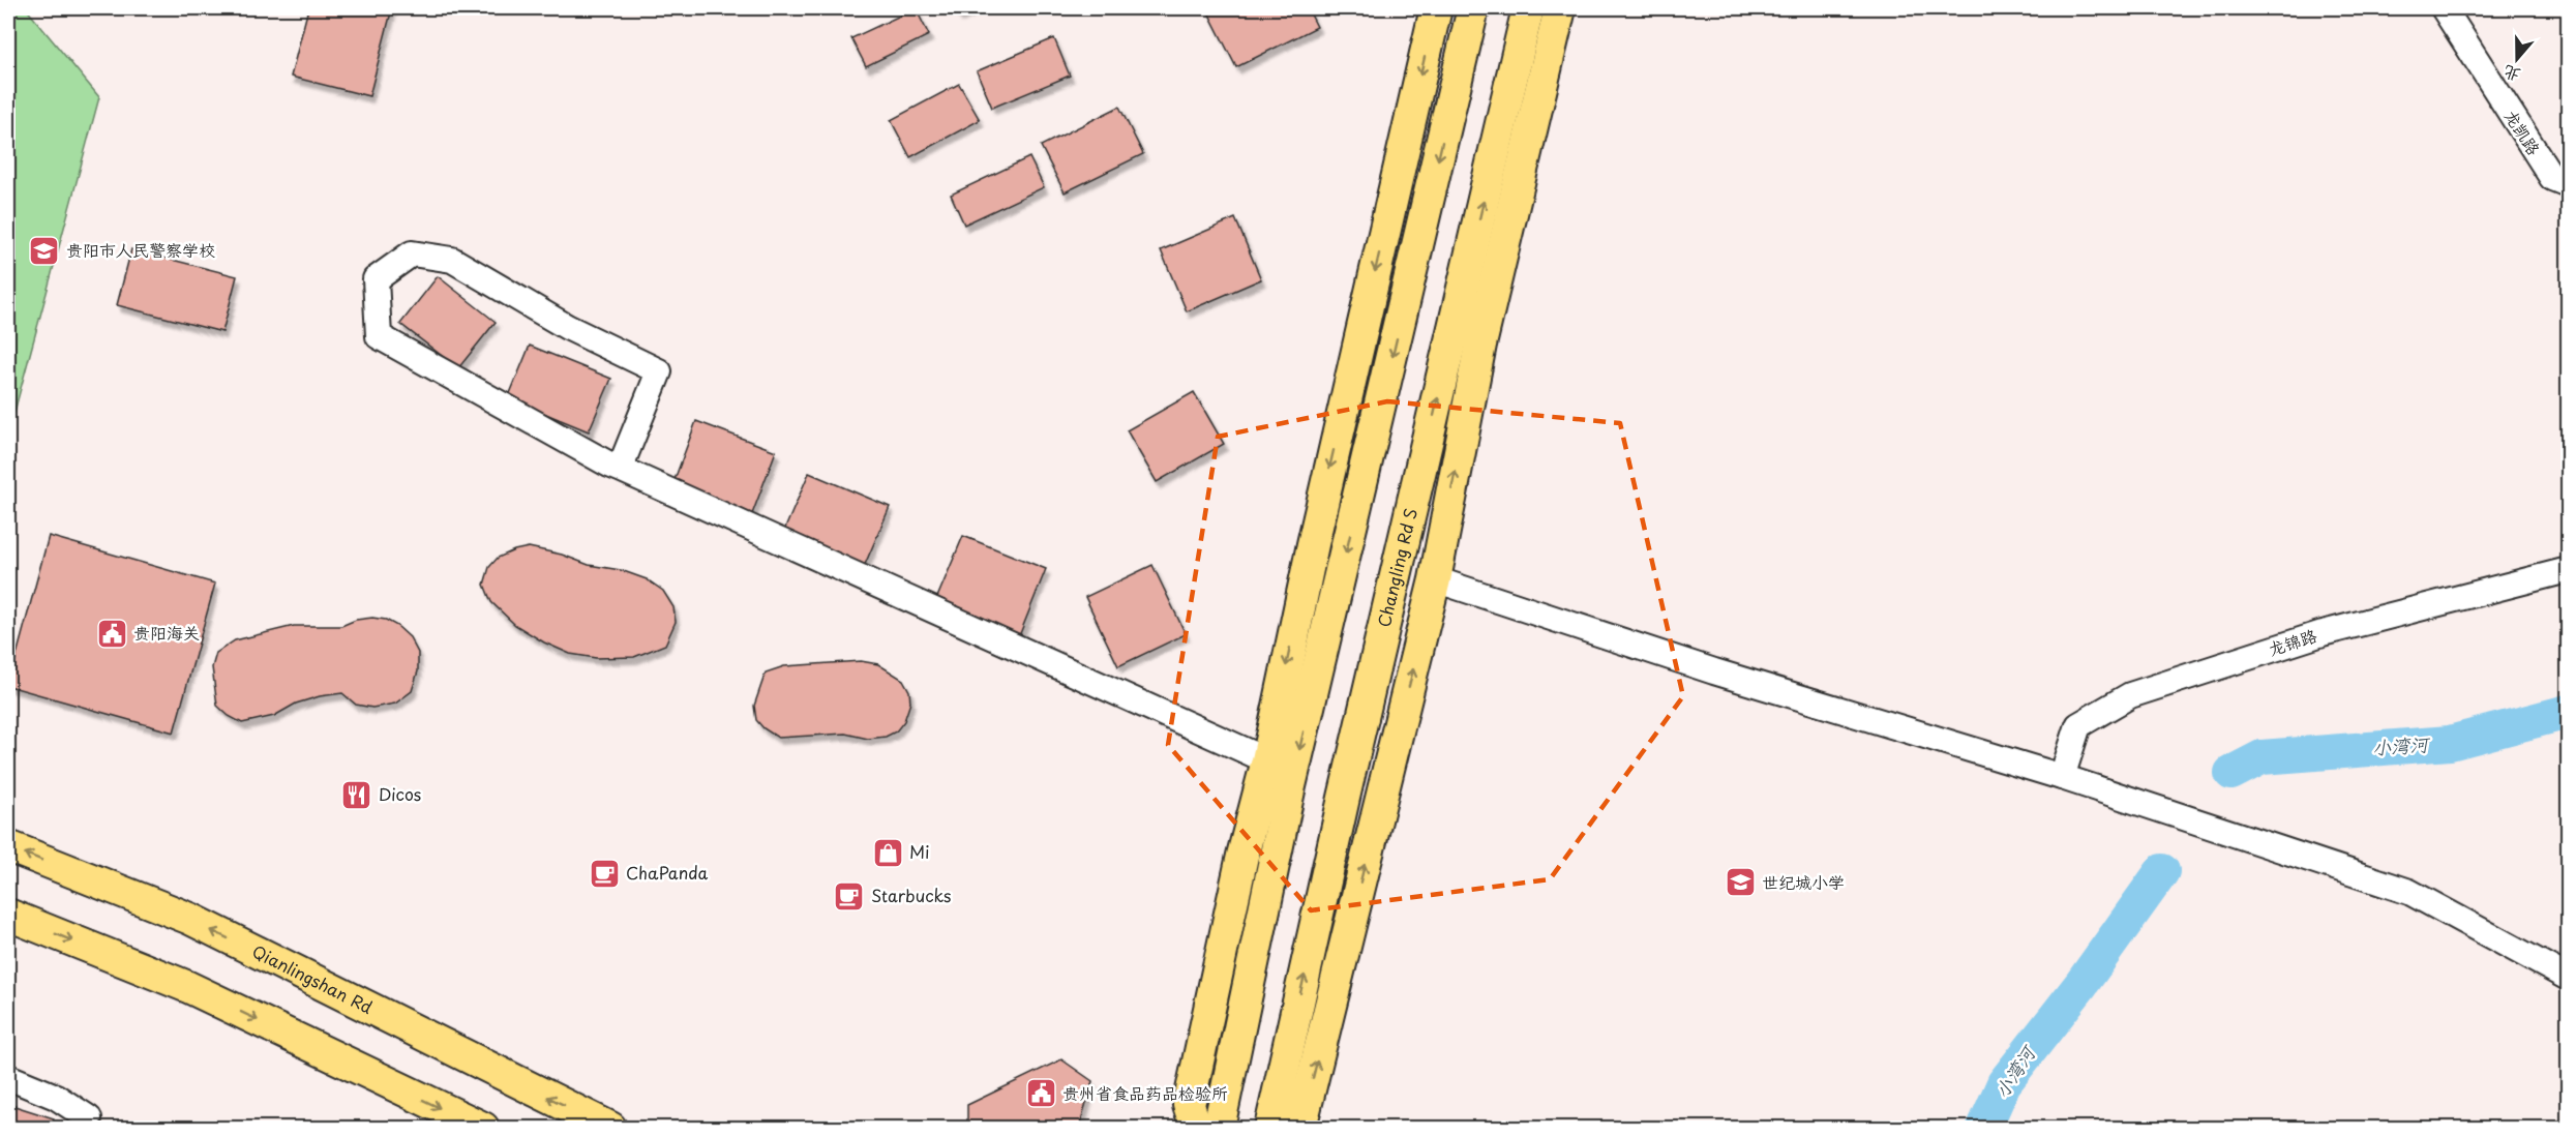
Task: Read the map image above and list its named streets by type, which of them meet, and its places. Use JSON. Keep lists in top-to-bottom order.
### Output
{
  "streets": {
    "main road": ["Changling Rd S", "Qianlingshan Rd"],
    "street": ["龙凯路", "龙锦路"]
  },
  "water": ["小湾河"],
  "places": {
    "school or university": ["贵阳市人民警察学校", "世纪城小学"],
    "public building": ["贵阳海关", "贵州省食品药品检验所"],
    "restaurant": ["Dicos"],
    "shop": ["Mi"],
    "cafe": ["ChaPanda", "Starbucks"]
  },
  "north": "bottom"
}
